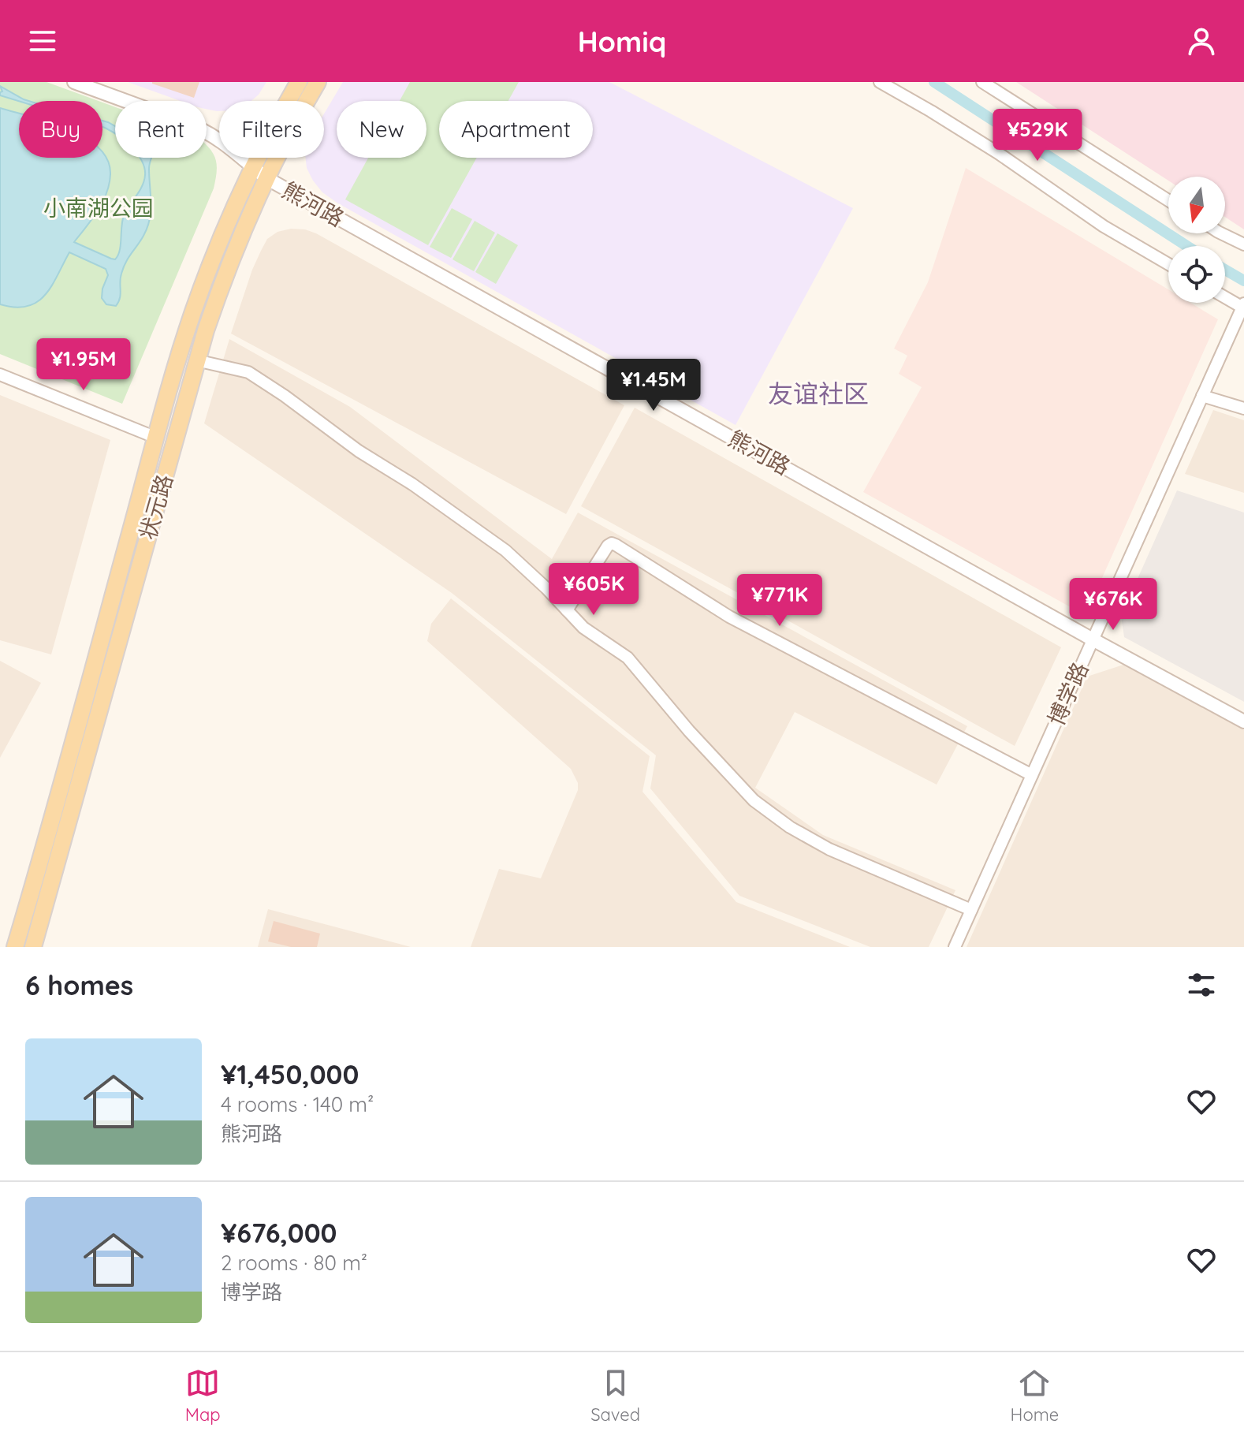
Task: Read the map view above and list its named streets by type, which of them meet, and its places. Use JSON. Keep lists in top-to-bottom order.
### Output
{
  "streets": {
    "main road": ["状元路"],
    "street": ["熊河路", "博学路"]
  },
  "crossings": [
    ["熊河路", "状元路"],
    ["熊河路", "博学路"]
  ],
  "districts": ["友谊社区"],
  "parks": ["小南湖公园"],
  "north": "bottom",
  "page": {
    "header": "Homiq",
    "chip": [
      "Buy",
      "Rent",
      "Filters",
      "New",
      "Apartment"
    ],
    "price": [
      "¥529K",
      "¥1.95M",
      "¥1.45M",
      "¥605K",
      "¥771K",
      "¥676K"
    ],
    "heading": "6 homes",
    "list": [
      {
        "name": "¥1,450,000",
        "note": "4 rooms · 140 m² · 熊河路"
      },
      {
        "name": "¥676,000",
        "note": "2 rooms · 80 m² · 博学路"
      }
    ],
    "tabs": ["Map", "Saved", "Home"]
  }
}
